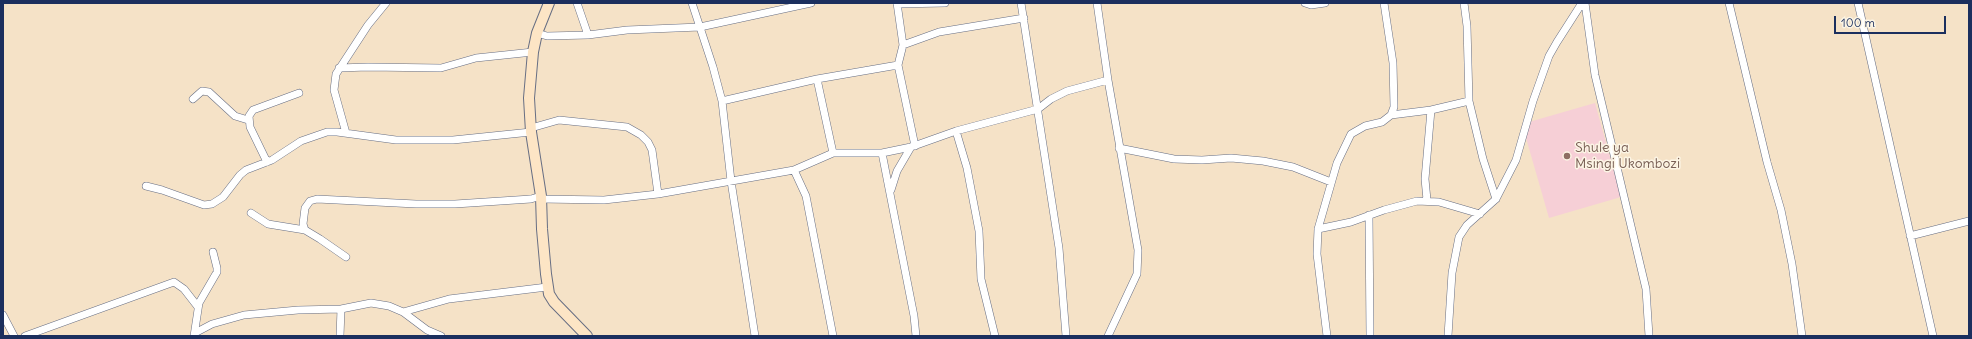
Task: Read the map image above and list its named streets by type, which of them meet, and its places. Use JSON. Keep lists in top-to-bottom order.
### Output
{
  "places": ["Shule ya Msingi Ukombozi"],
  "scale_bar": "100 m"
}
